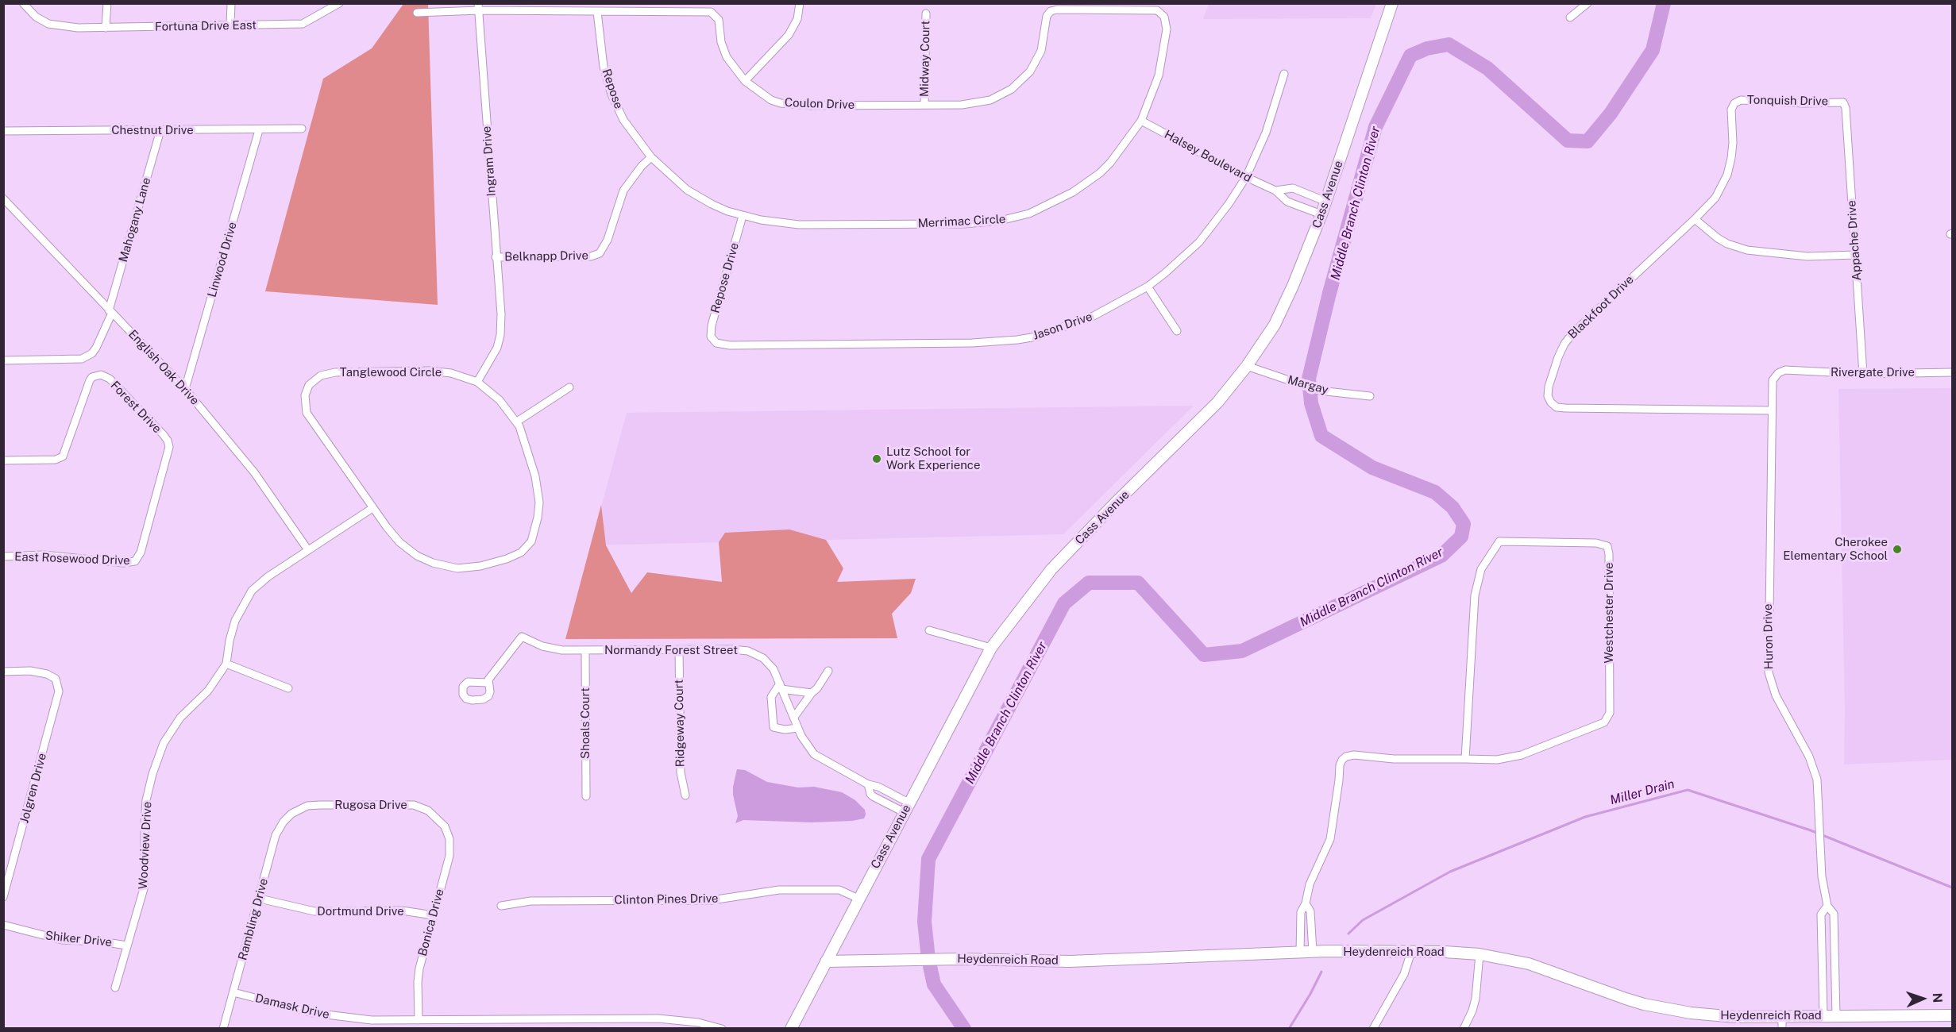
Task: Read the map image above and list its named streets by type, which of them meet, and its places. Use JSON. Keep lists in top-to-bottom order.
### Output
{
  "streets": {
    "main road": ["Cass Avenue", "Heydenreich Road"],
    "street": [
      "Fortuna Drive East",
      "Midway Court",
      "Repose",
      "Tonquish Drive",
      "Coulon Drive",
      "Chestnut Drive",
      "Halsey Boulevard",
      "Ingram Drive",
      "Mahogany Lane",
      "Merrimac Circle",
      "Appache Drive",
      "Belknapp Drive",
      "Linwood Drive",
      "Repose Drive",
      "Blackfoot Drive",
      "Jason Drive",
      "English Oak Drive",
      "Tanglewood Circle",
      "Rivergate Drive",
      "Margay",
      "Forest Drive",
      "East Rosewood Drive",
      "Westchester Drive",
      "Huron Drive",
      "Normandy Forest Street",
      "Shoals Court",
      "Ridgeway Court",
      "Jolgren Drive",
      "Rugosa Drive",
      "Woodview Drive",
      "Clinton Pines Drive",
      "Dortmund Drive",
      "Rambling Drive",
      "Bonica Drive",
      "Shiker Drive",
      "Damask Drive"
    ]
  },
  "crossings": [
    ["Midway Court", "Coulon Drive"],
    ["Repose", "Coulon Drive"],
    ["Repose", "Merrimac Circle"],
    ["Repose", "Belknapp Drive"],
    ["Tonquish Drive", "Appache Drive"],
    ["Tonquish Drive", "Blackfoot Drive"],
    ["Coulon Drive", "Ingram Drive"],
    ["Coulon Drive", "Merrimac Circle"],
    ["Chestnut Drive", "Mahogany Lane"],
    ["Chestnut Drive", "Linwood Drive"],
    ["Halsey Boulevard", "Cass Avenue"],
    ["Halsey Boulevard", "Merrimac Circle"],
    ["Halsey Boulevard", "Jason Drive"],
    ["Ingram Drive", "Belknapp Drive"],
    ["Ingram Drive", "Tanglewood Circle"],
    ["Cass Avenue", "Margay"],
    ["Cass Avenue", "Normandy Forest Street"],
    ["Cass Avenue", "Clinton Pines Drive"],
    ["Cass Avenue", "Heydenreich Road"],
    ["Mahogany Lane", "English Oak Drive"],
    ["Merrimac Circle", "Belknapp Drive"],
    ["Merrimac Circle", "Repose Drive"],
    ["Appache Drive", "Rivergate Drive"],
    ["Linwood Drive", "English Oak Drive"],
    ["Repose Drive", "Jason Drive"],
    ["Blackfoot Drive", "Huron Drive"],
    ["English Oak Drive", "Woodview Drive"],
    ["Tanglewood Circle", "Woodview Drive"],
    ["Rivergate Drive", "Huron Drive"],
    ["Forest Drive", "East Rosewood Drive"],
    ["Westchester Drive", "Heydenreich Road"],
    ["Huron Drive", "Heydenreich Road"],
    ["Normandy Forest Street", "Shoals Court"],
    ["Normandy Forest Street", "Ridgeway Court"],
    ["Rugosa Drive", "Rambling Drive"],
    ["Rugosa Drive", "Bonica Drive"],
    ["Woodview Drive", "Shiker Drive"],
    ["Dortmund Drive", "Rambling Drive"],
    ["Dortmund Drive", "Bonica Drive"],
    ["Rambling Drive", "Damask Drive"],
    ["Bonica Drive", "Damask Drive"]
  ],
  "water": ["Middle Branch Clinton River", "Miller Drain"],
  "places": ["Lutz School for Work Experience", "Cherokee Elementary School"],
  "north": "right"
}
